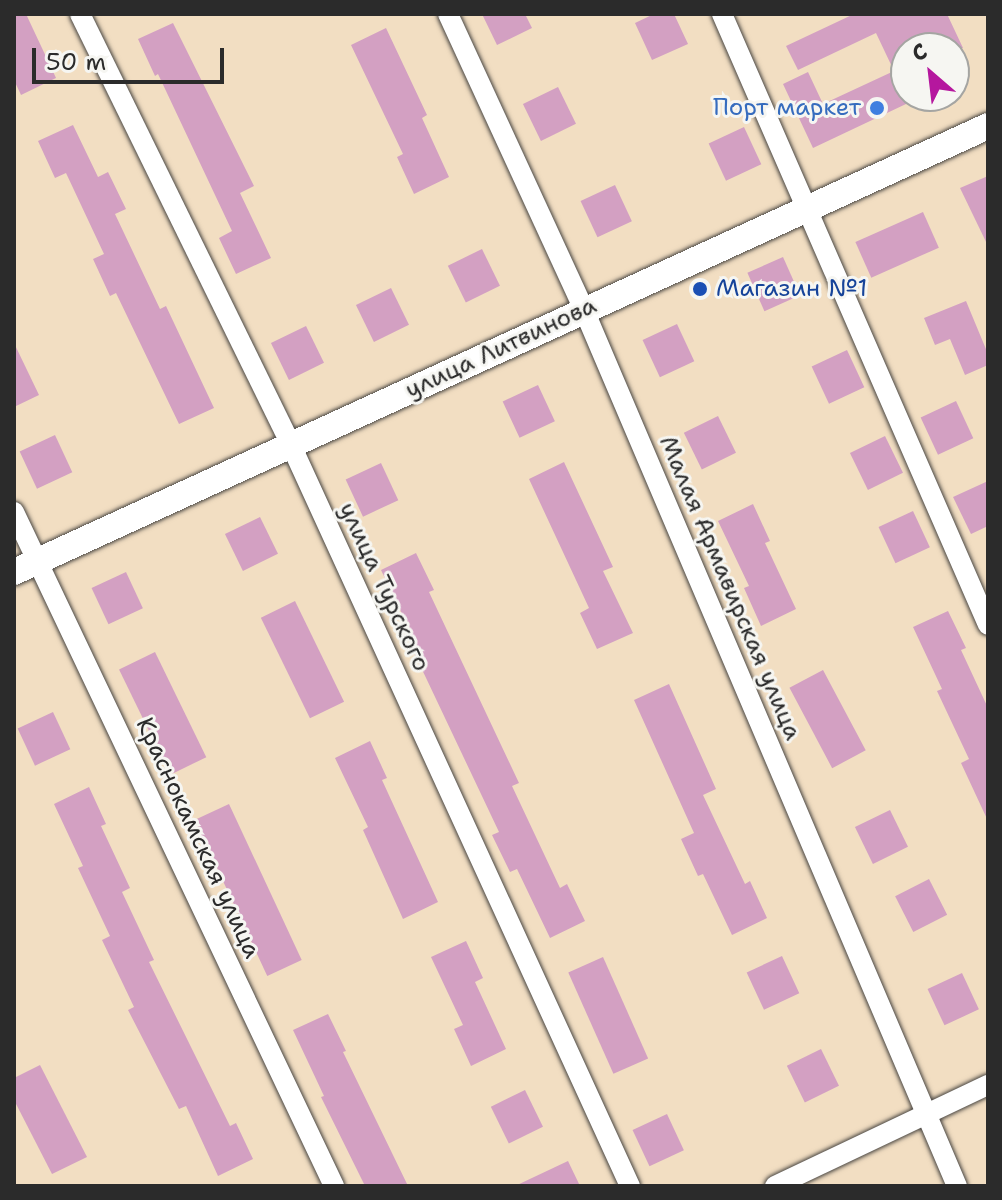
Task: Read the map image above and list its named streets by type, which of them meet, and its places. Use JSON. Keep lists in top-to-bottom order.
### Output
{
  "streets": {
    "street": [
      "улица Литвинова",
      "улица Турского",
      "Малая Армавирская улица",
      "Краснокамская улица"
    ]
  },
  "crossings": [
    ["улица Литвинова", "улица Турского"],
    ["улица Литвинова", "Малая Армавирская улица"],
    ["улица Литвинова", "Краснокамская улица"]
  ],
  "places": ["Порт маркет", "Магазин №1"],
  "scale_bar": "50 m",
  "north": "top left"
}
